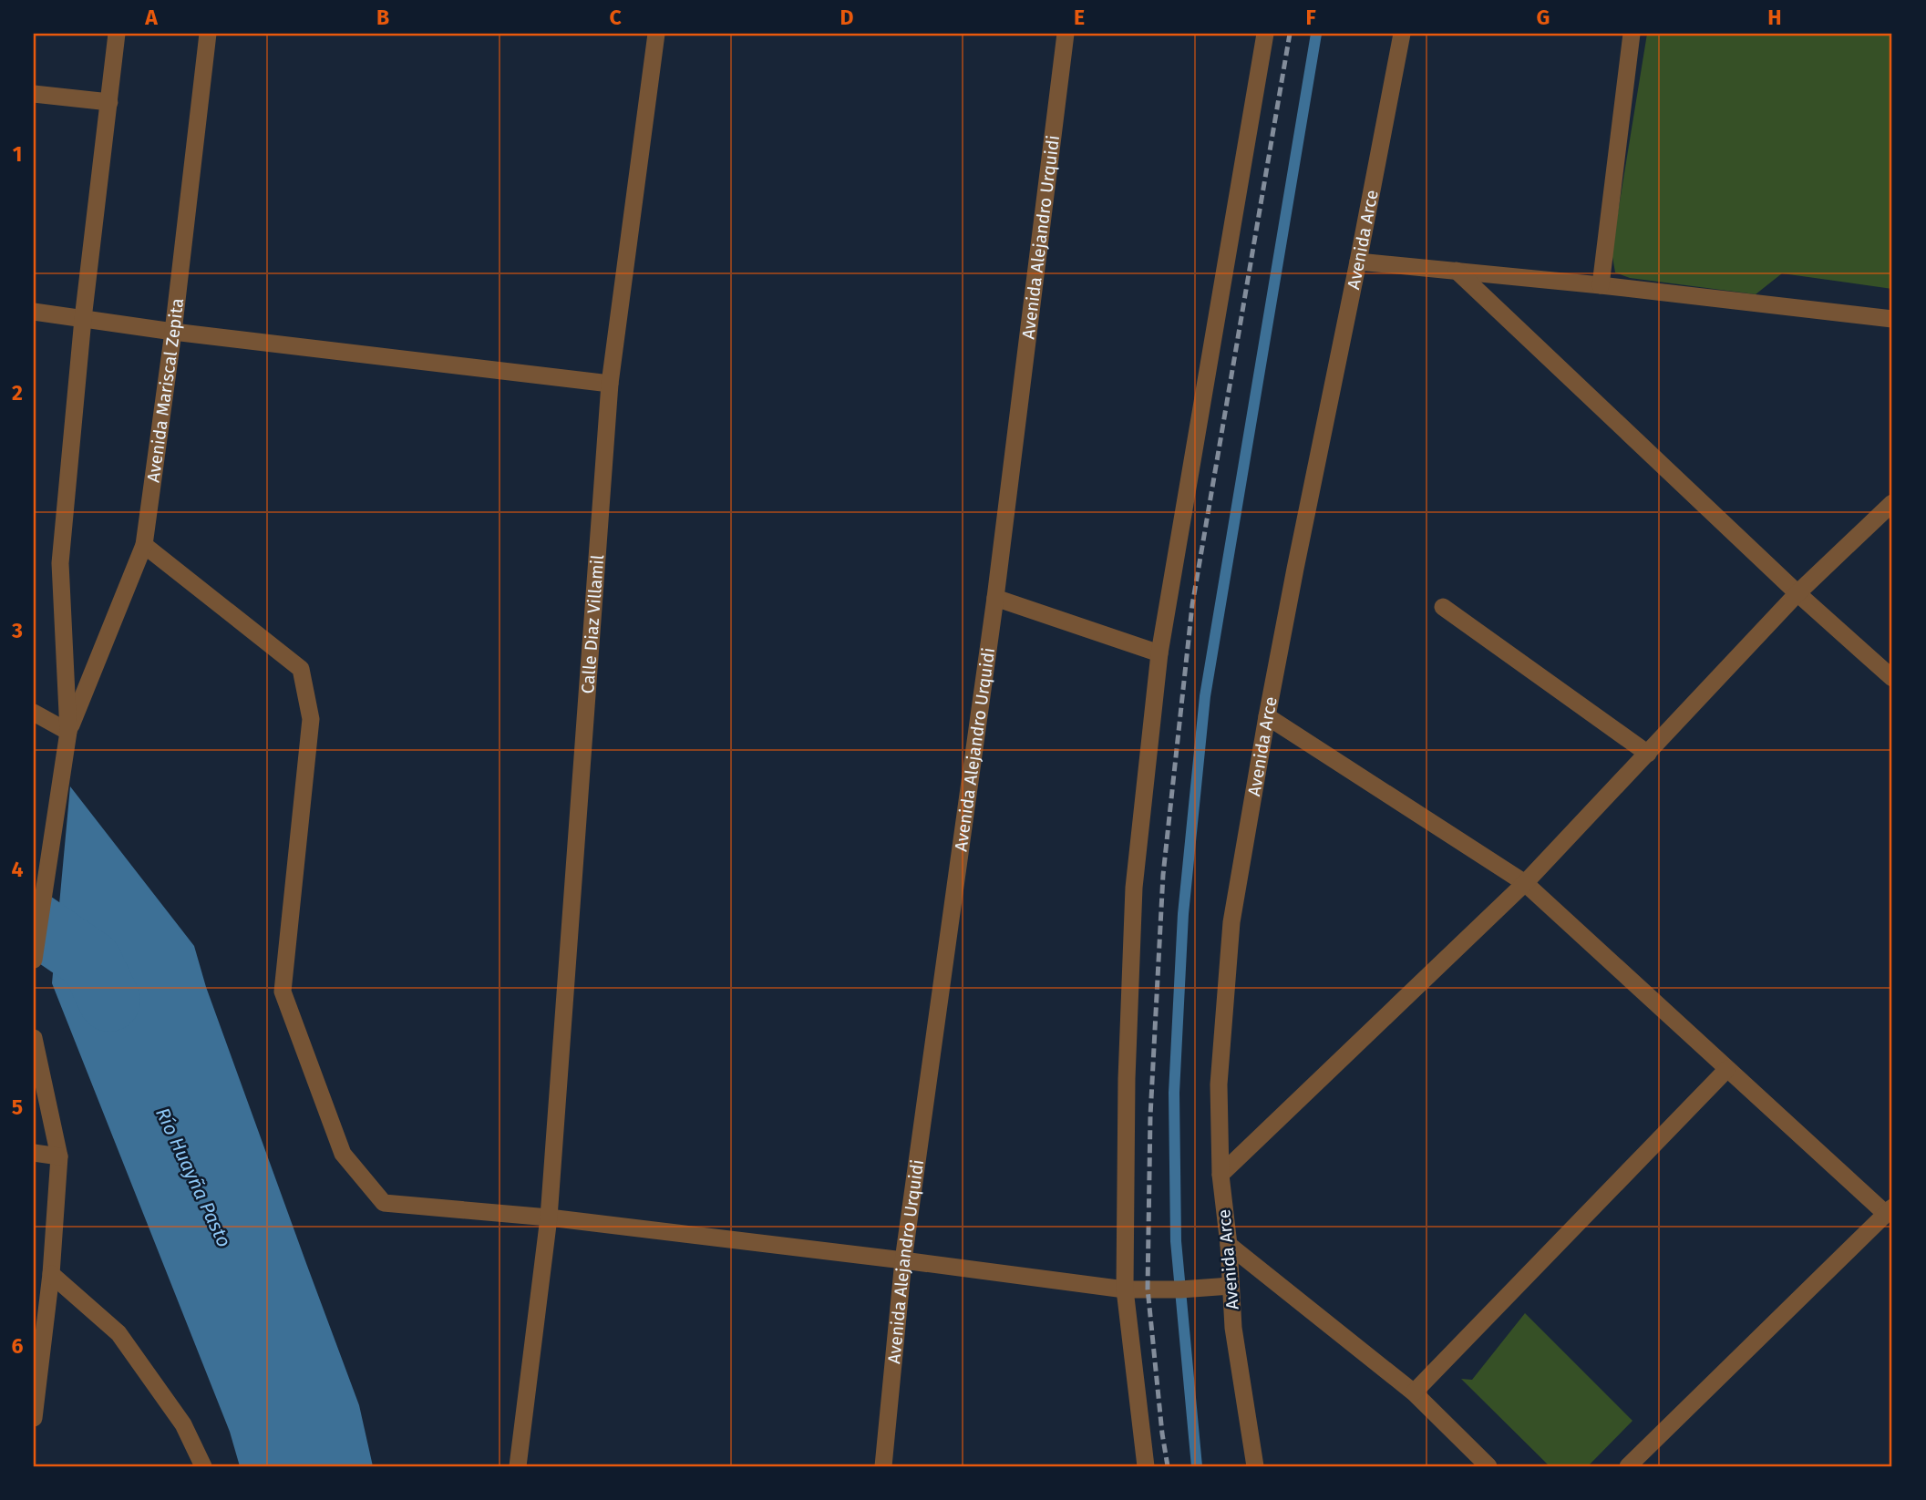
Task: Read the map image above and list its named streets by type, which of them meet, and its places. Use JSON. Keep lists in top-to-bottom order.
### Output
{
  "streets": {
    "street": [
      "Avenida Alejandro Urquidi",
      "Avenida Arce",
      "Avenida Mariscal Zepita",
      "Calle Diaz Villamil"
    ]
  },
  "water": ["Río Huayña Pasto"],
  "grid": {
    "columns": [
      "A",
      "B",
      "C",
      "D",
      "E",
      "F",
      "G",
      "H"
    ],
    "rows": [
      "1",
      "2",
      "3",
      "4",
      "5",
      "6"
    ]
  }
}
